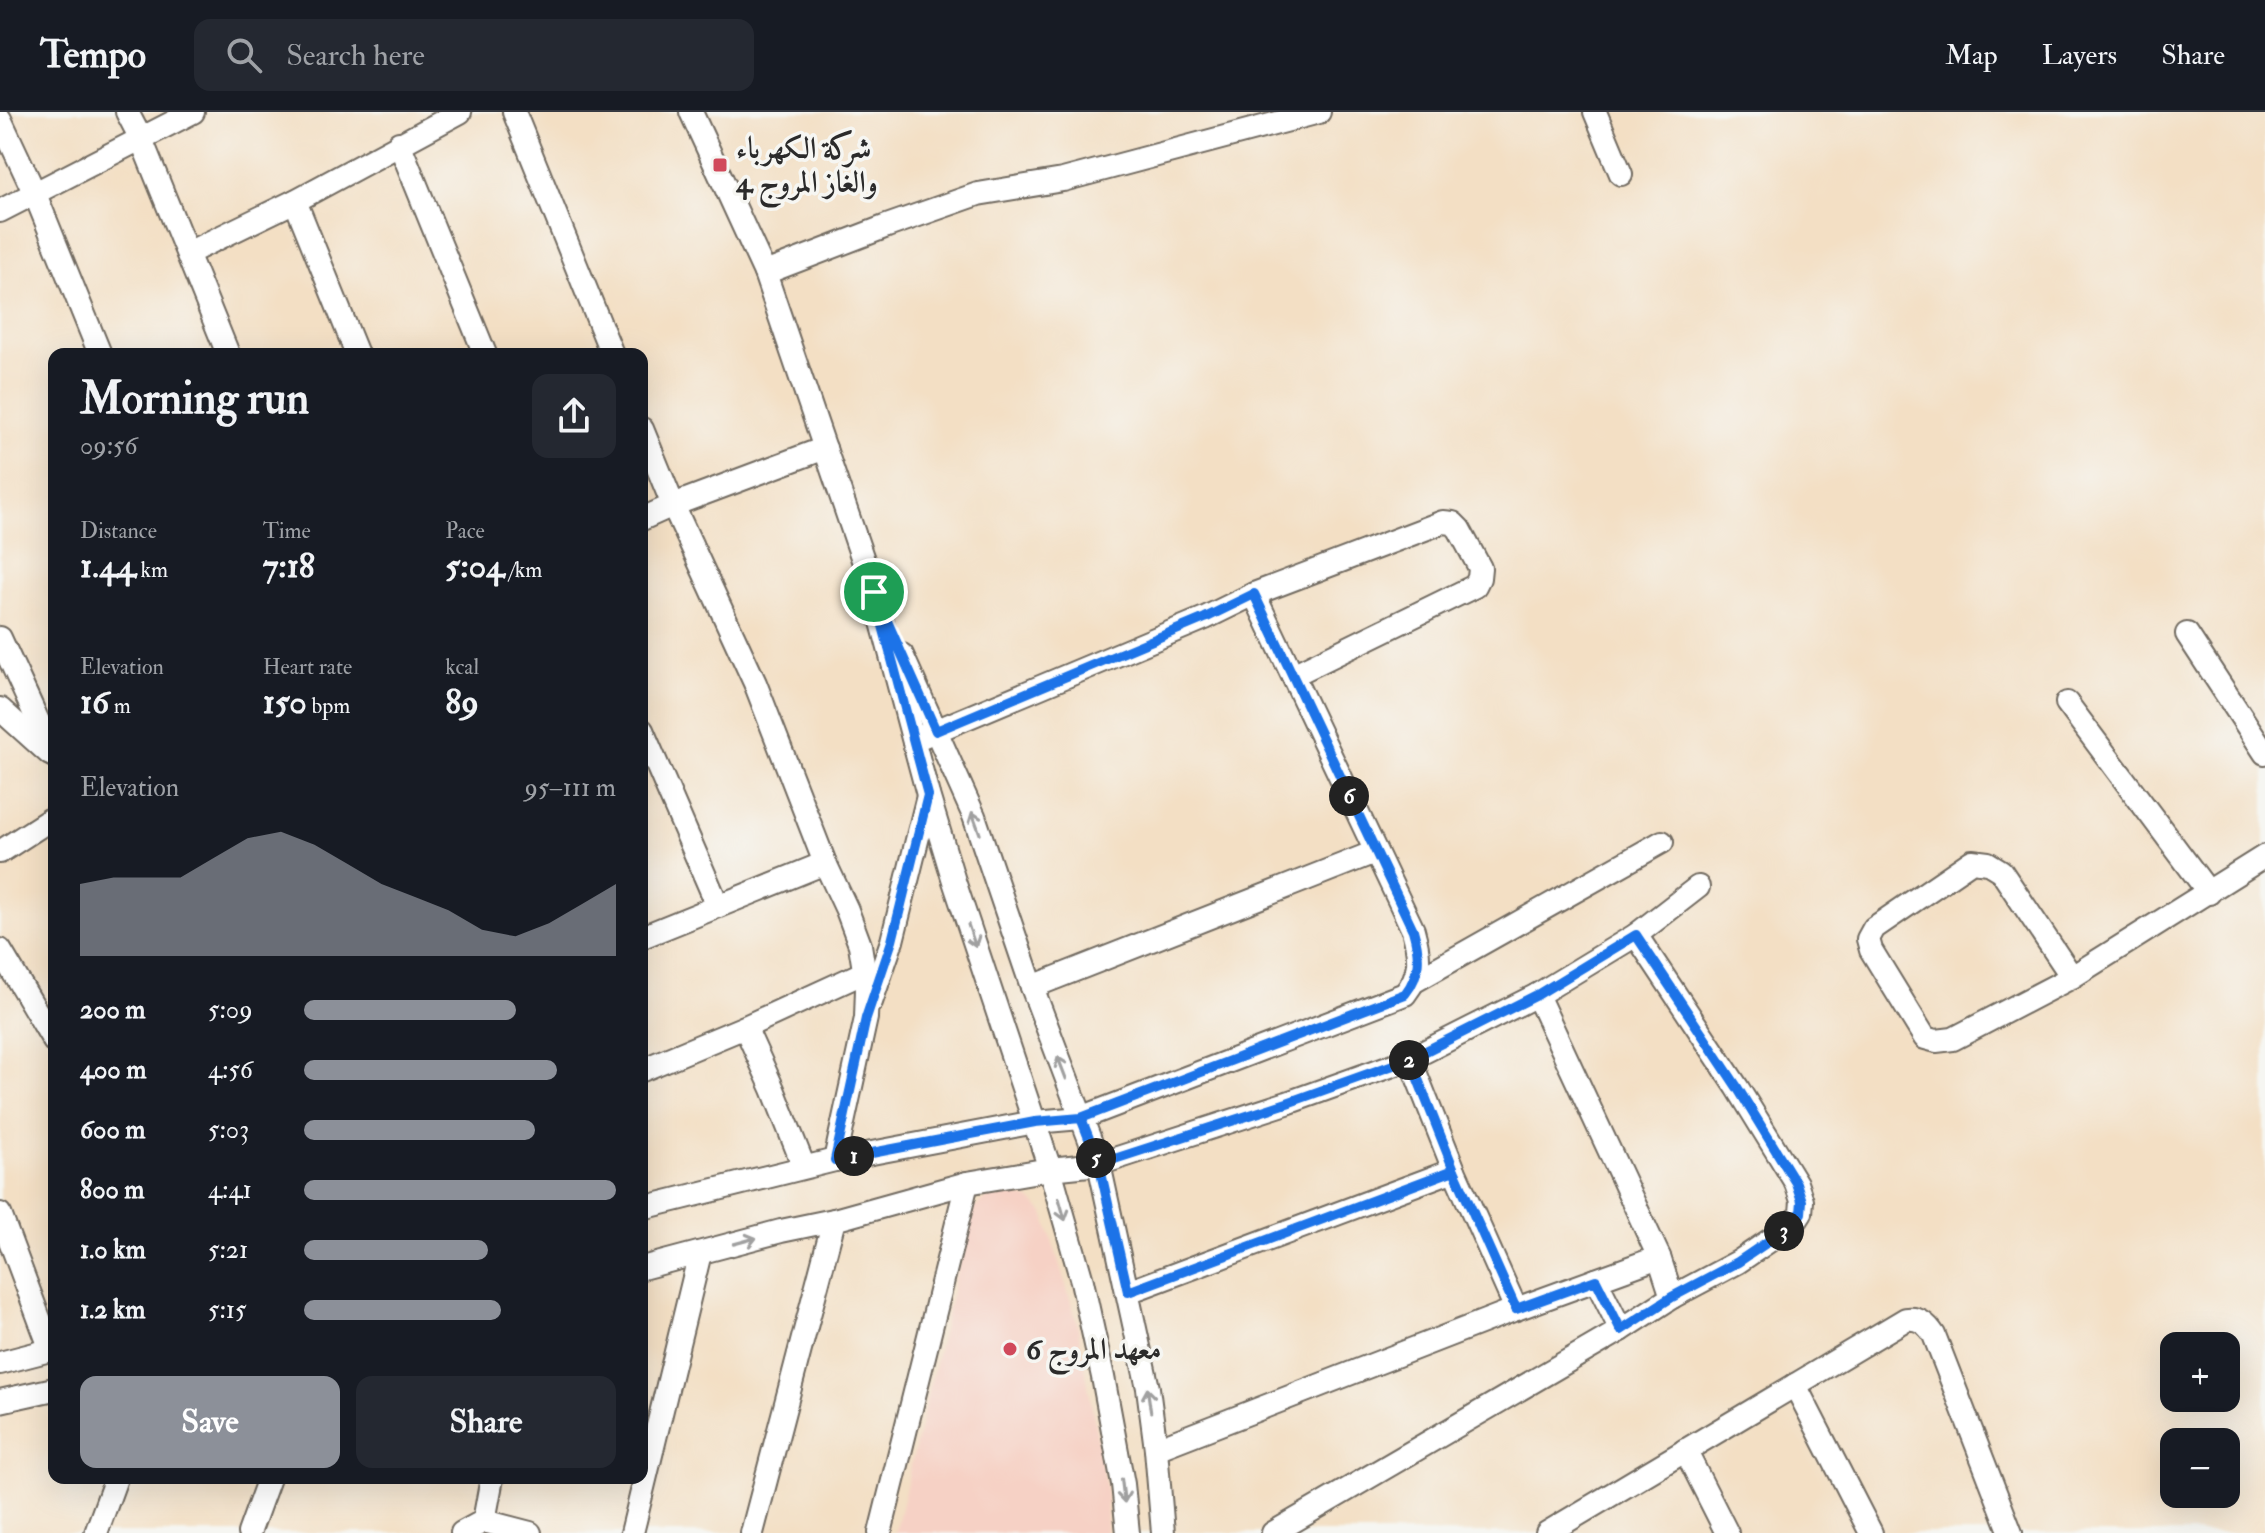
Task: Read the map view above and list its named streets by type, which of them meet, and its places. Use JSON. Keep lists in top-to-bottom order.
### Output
{
  "places": {
    "transit": ["شركة الكهرباء والغاز المروج 4"],
    "other": ["معهد المروج 6"]
  },
  "page": {
    "header": "Tempo",
    "search": "Search here",
    "nav": ["Map", "Layers", "Share"],
    "heading": ["Morning run", "09:56"],
    "stats": [
      ["Distance", "1.44 km"],
      ["Time", "7:18"],
      ["Pace", "5:04 /km"],
      ["Elevation", "16 m"],
      ["Heart rate", "150 bpm"],
      ["kcal", "89"]
    ],
    "chart": ["Elevation", "95–111 m"],
    "pins": [
      "6",
      "2",
      "1",
      "5",
      "3"
    ],
    "list": [
      {
        "name": "200 m",
        "note": "5:09"
      },
      {
        "name": "400 m",
        "note": "4:56"
      },
      {
        "name": "600 m",
        "note": "5:03"
      },
      {
        "name": "800 m",
        "note": "4:41"
      },
      {
        "name": "1.0 km",
        "note": "5:21"
      },
      {
        "name": "1.2 km",
        "note": "5:15"
      }
    ],
    "map_buttons": ["+", "−"],
    "buttons": ["Save", "Share"]
  }
}
